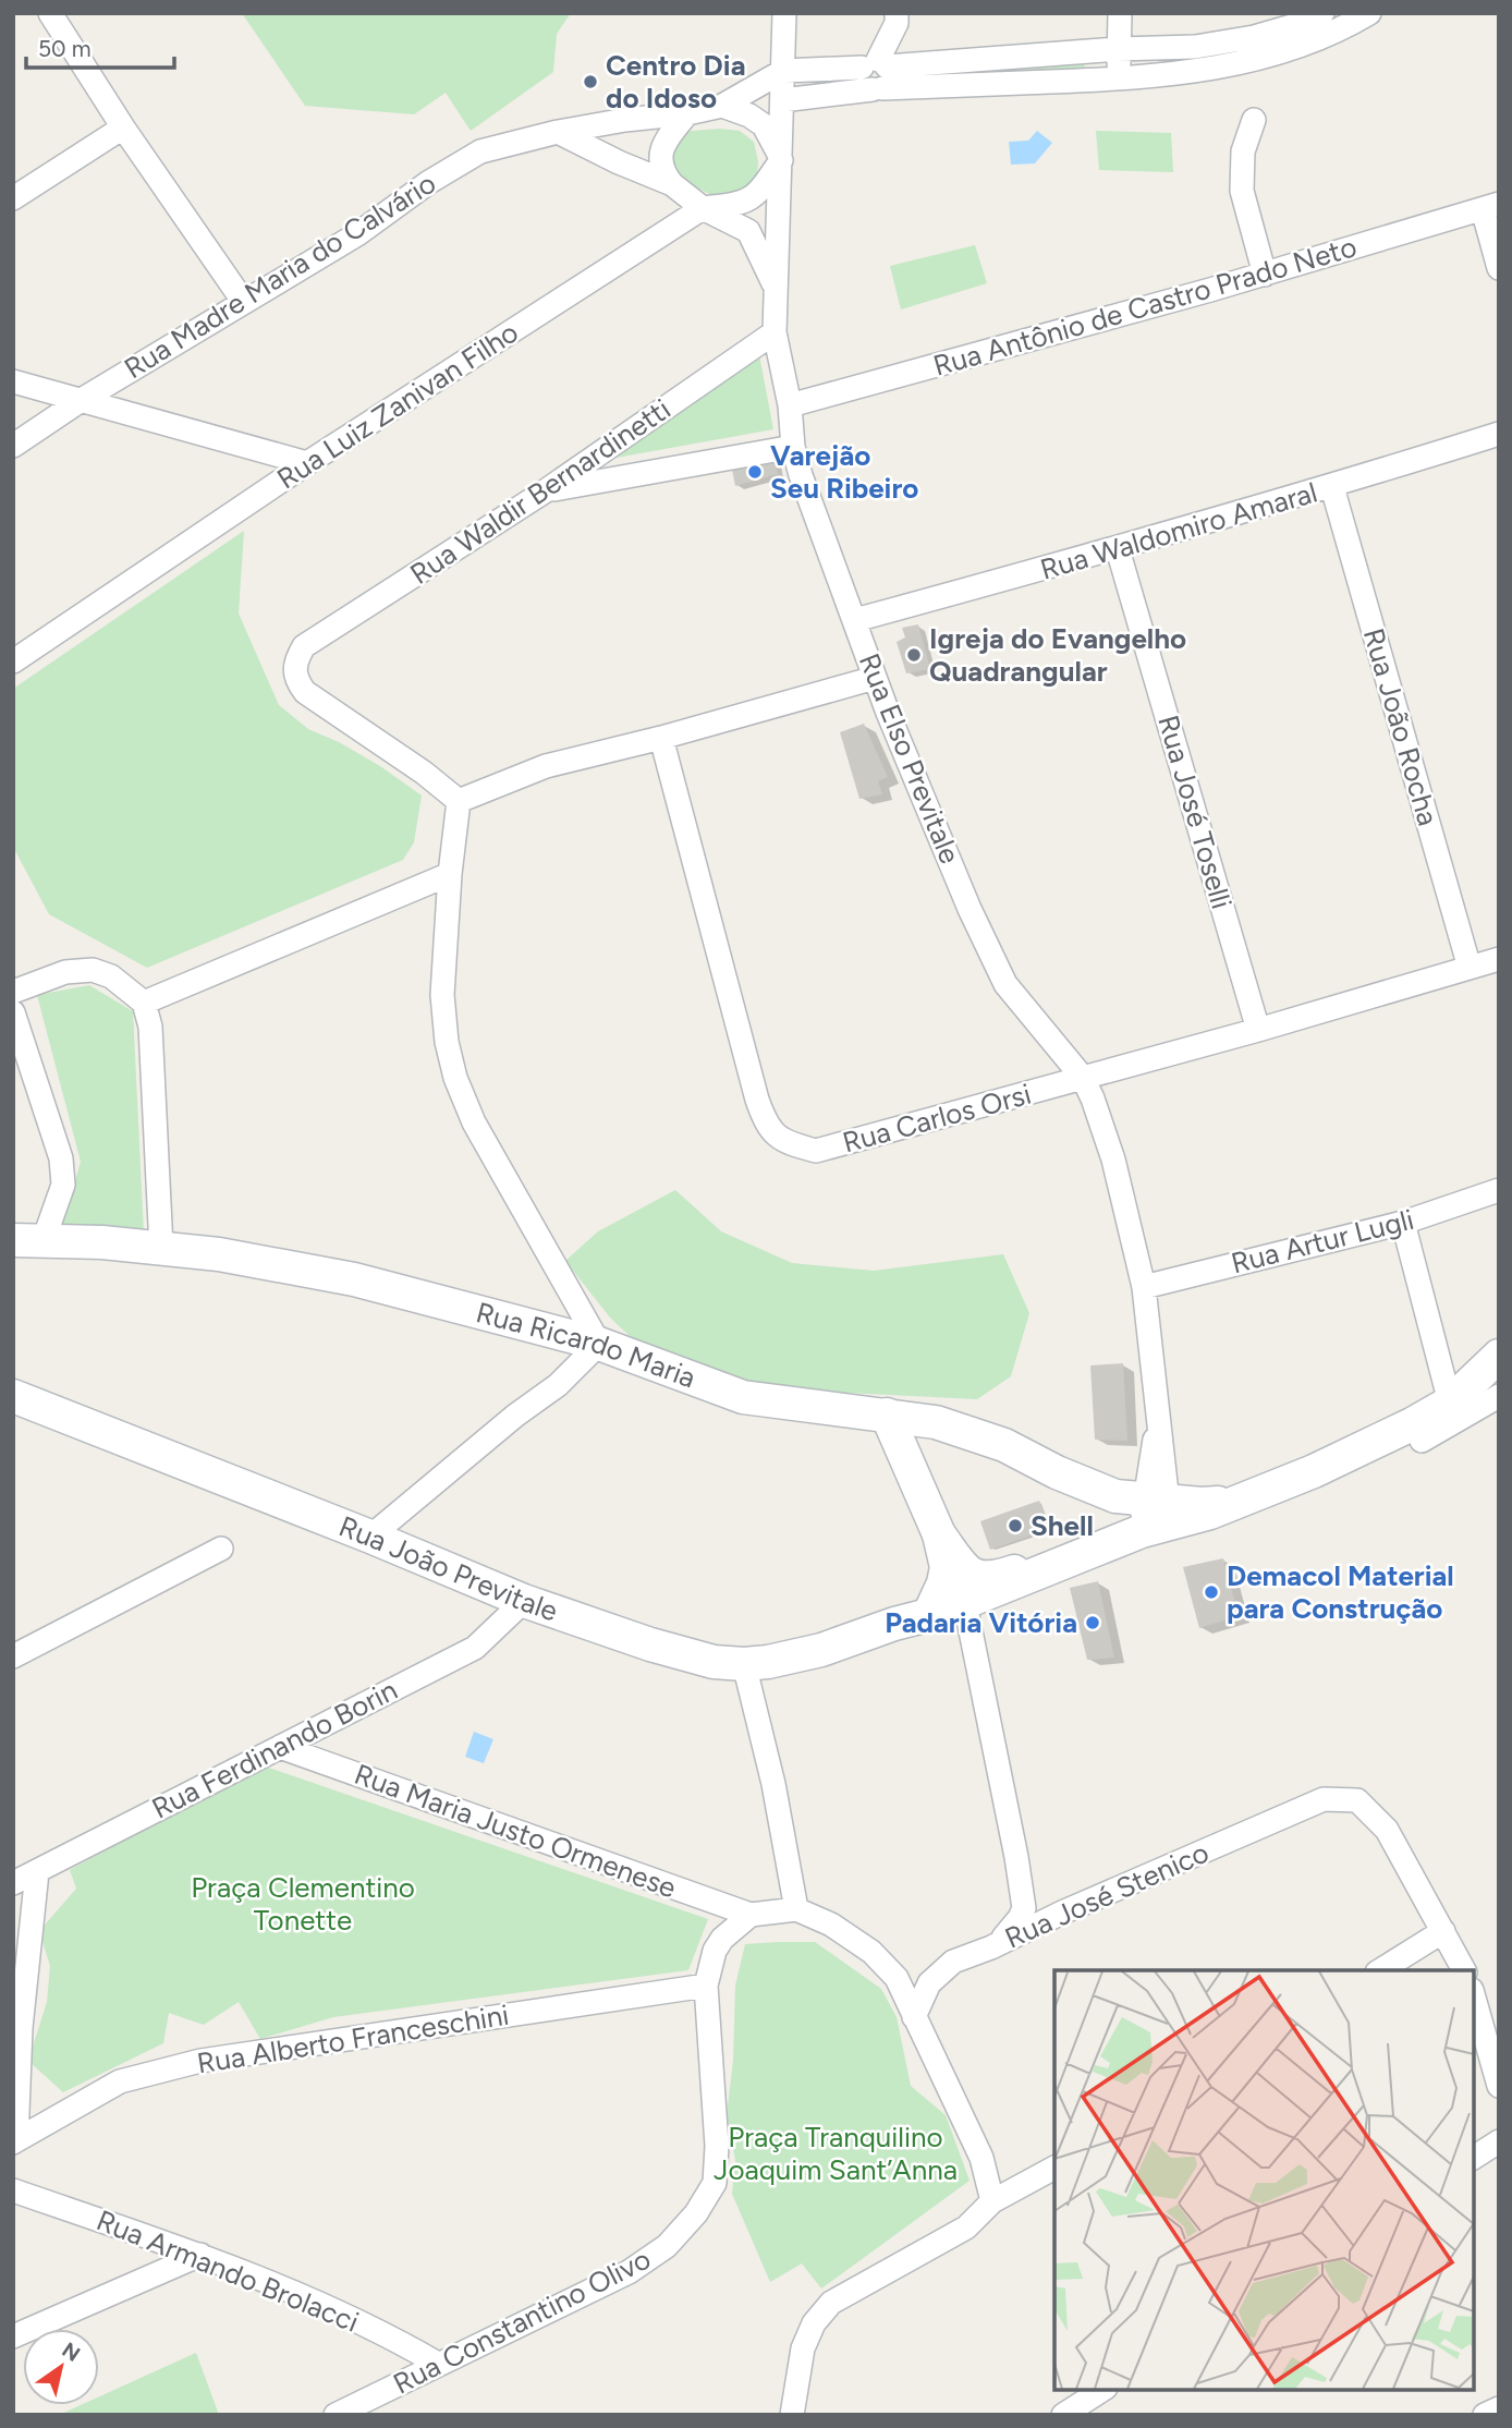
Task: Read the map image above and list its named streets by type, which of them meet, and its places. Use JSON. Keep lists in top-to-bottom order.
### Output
{
  "streets": {
    "main road": ["Rua Ricardo Maria", "Rua João Previtale"],
    "street": [
      "Rua Madre Maria do Calvário",
      "Rua Antônio de Castro Prado Neto",
      "Rua Luiz Zanivan Filho",
      "Rua Waldir Bernardinetti",
      "Rua Waldomiro Amaral",
      "Rua João Rocha",
      "Rua Elso Previtale",
      "Rua José Toselli",
      "Rua Carlos Orsi",
      "Rua Artur Lugli",
      "Rua Ferdinando Borin",
      "Rua Maria Justo Ormenese",
      "Rua José Stenico",
      "Rua Alberto Franceschini",
      "Rua Armando Brolacci",
      "Rua Constantino Olivo"
    ]
  },
  "crossings": [
    ["Rua Madre Maria do Calvário", "Rua Luiz Zanivan Filho"],
    ["Rua Madre Maria do Calvário", "Rua Elso Previtale"],
    ["Rua Antônio de Castro Prado Neto", "Rua Elso Previtale"],
    ["Rua Luiz Zanivan Filho", "Rua Elso Previtale"],
    ["Rua Waldir Bernardinetti", "Rua Elso Previtale"],
    ["Rua Waldomiro Amaral", "Rua João Rocha"],
    ["Rua Waldomiro Amaral", "Rua Elso Previtale"],
    ["Rua Waldomiro Amaral", "Rua José Toselli"],
    ["Rua João Rocha", "Rua Carlos Orsi"],
    ["Rua Elso Previtale", "Rua Carlos Orsi"],
    ["Rua Elso Previtale", "Rua Artur Lugli"],
    ["Rua Elso Previtale", "Rua Ricardo Maria"],
    ["Rua José Toselli", "Rua Carlos Orsi"],
    ["Rua João Previtale", "Rua Ferdinando Borin"],
    ["Rua Ferdinando Borin", "Rua Maria Justo Ormenese"],
    ["Rua Maria Justo Ormenese", "Rua Constantino Olivo"],
    ["Rua Alberto Franceschini", "Rua Constantino Olivo"],
    ["Rua Armando Brolacci", "Rua Constantino Olivo"]
  ],
  "parks": ["Praça Clementino Tonette", "Praça Tranquilino Joaquim Sant’Anna"],
  "places": [
    "Centro Dia do Idoso",
    "Varejão Seu Ribeiro",
    "Igreja do Evangelho Quadrangular",
    "Shell",
    "Demacol Material para Construção",
    "Padaria Vitória"
  ],
  "scale_bar": "50 m",
  "north": "top right"
}
